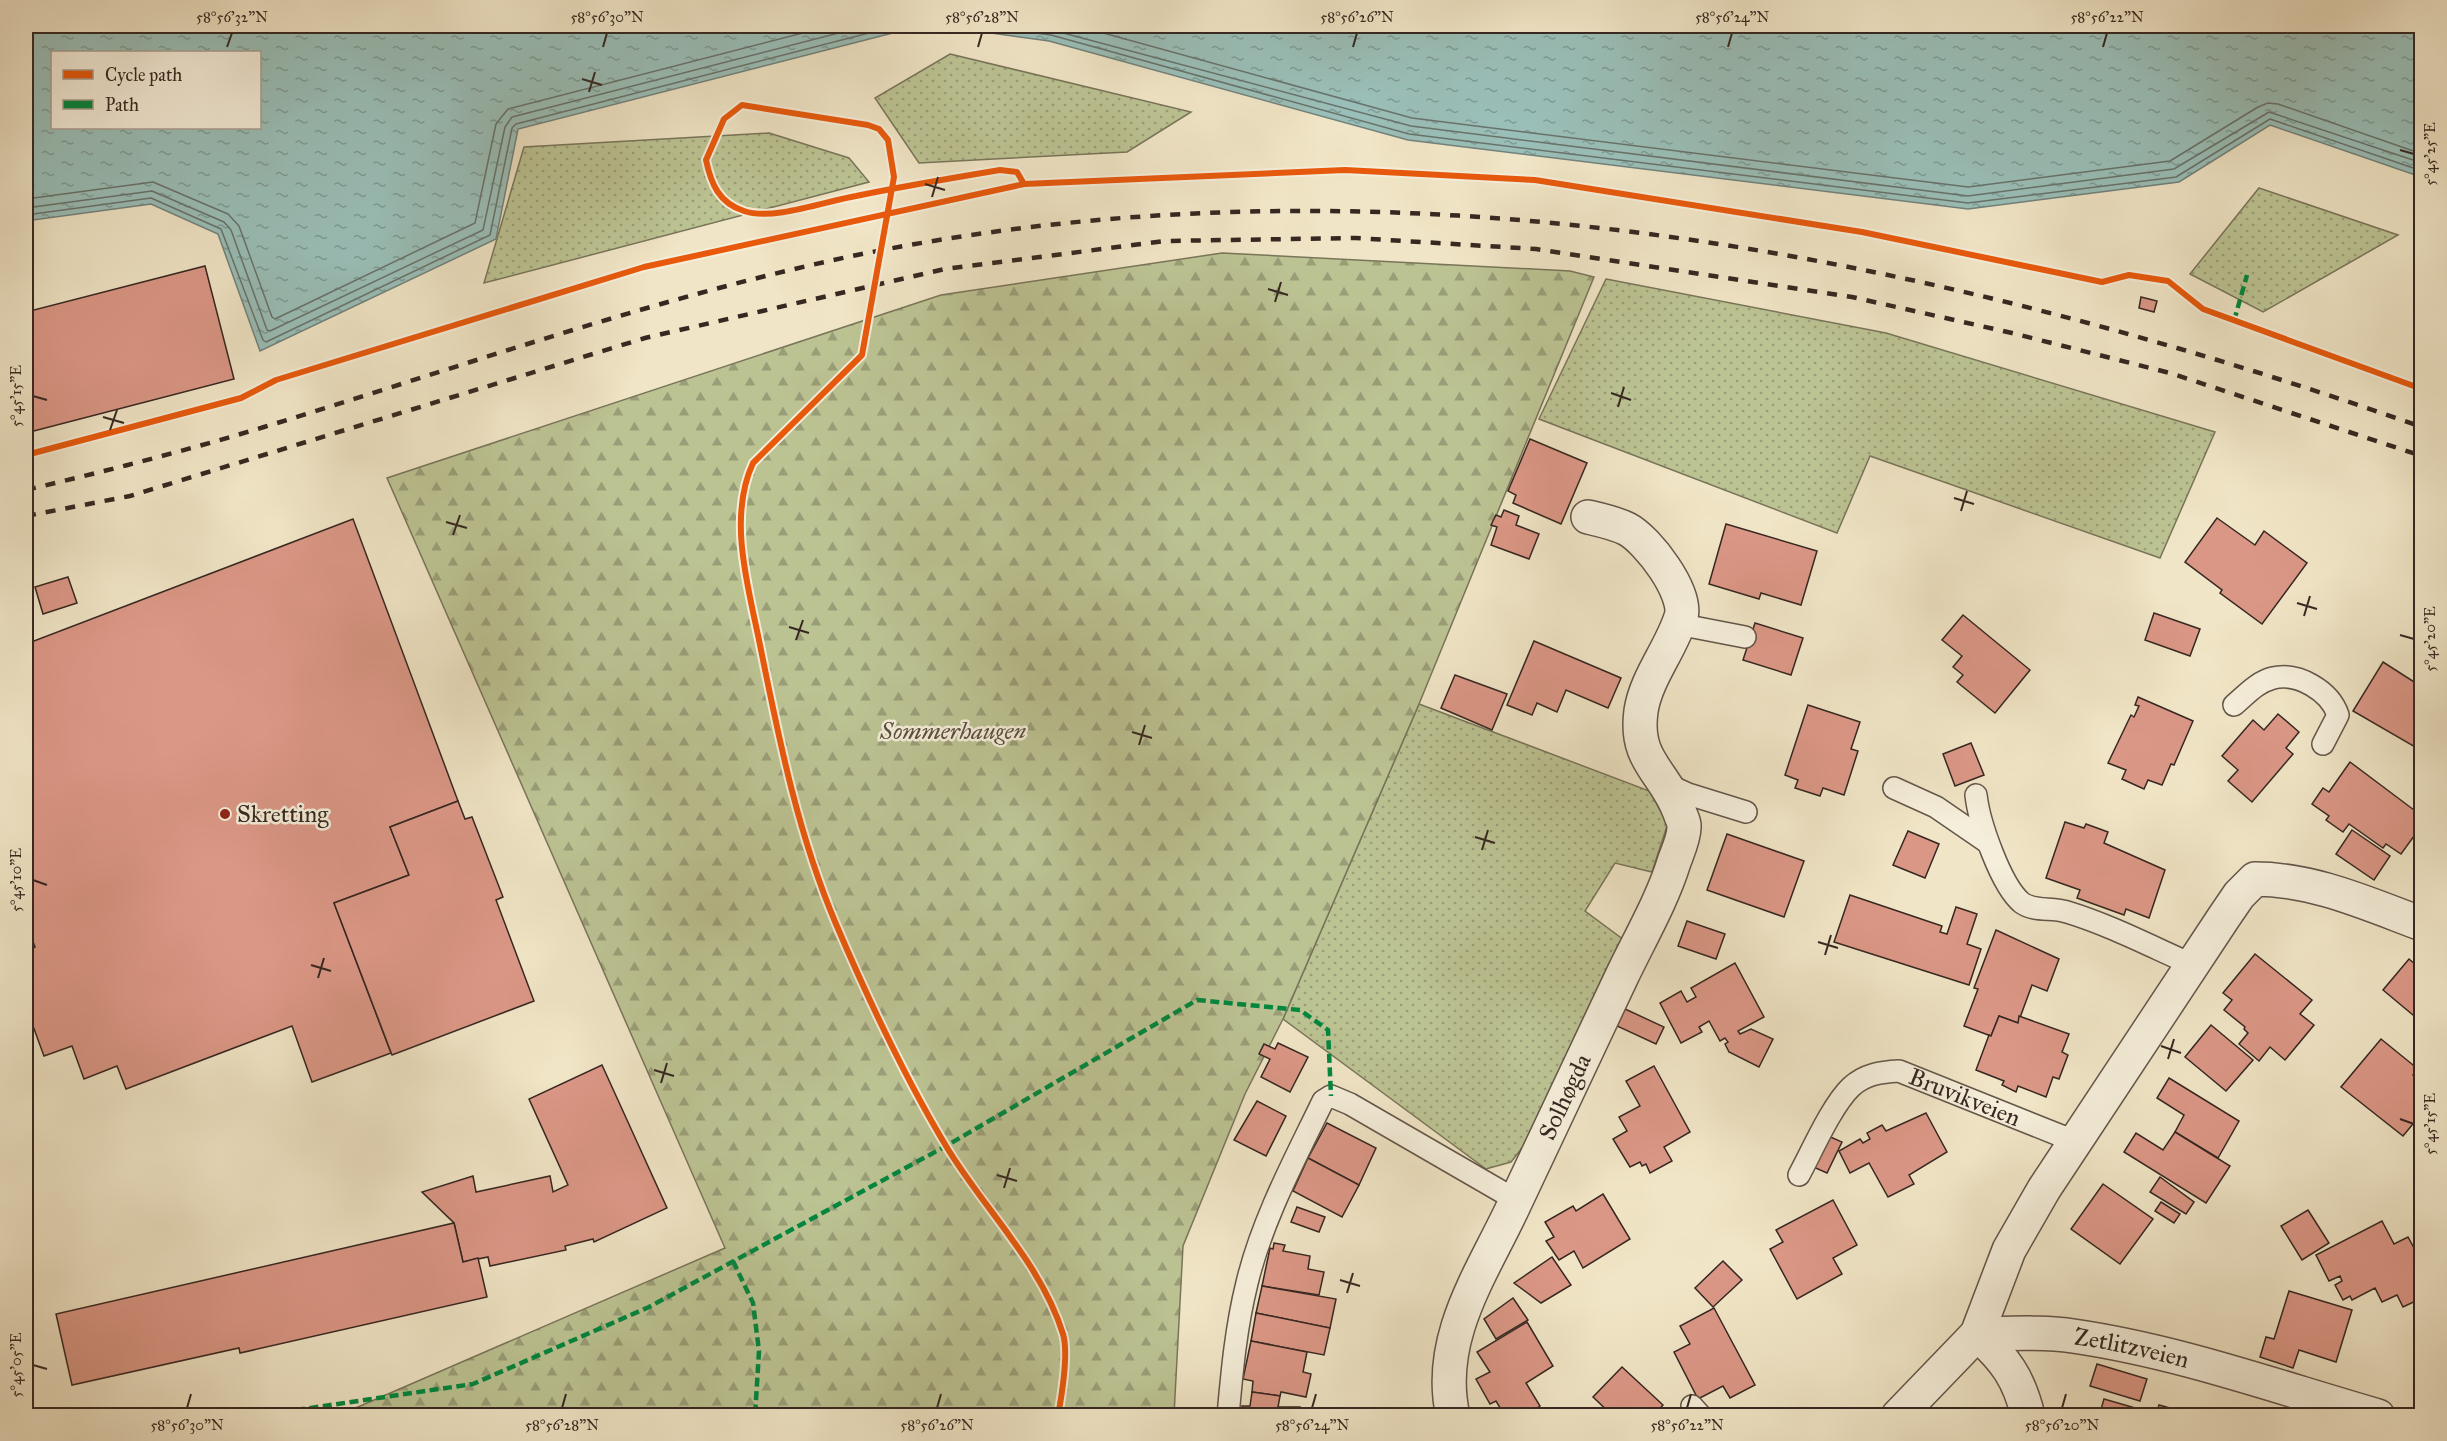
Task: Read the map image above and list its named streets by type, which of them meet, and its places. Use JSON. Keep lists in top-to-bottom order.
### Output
{
  "streets": {
    "street": ["Solhøgda", "Zetlitzveien"],
    "lane": ["Bruvikveien"]
  },
  "parks": ["Sommerhaugen"],
  "places": ["Skretting"],
  "legend": ["Cycle path", "Path"],
  "coordinates": [
    "58°56'32\"N",
    "58°56'30\"N",
    "58°56'28\"N",
    "58°56'26\"N",
    "58°56'24\"N",
    "58°56'22\"N",
    "5°45'25\"E",
    "5°45'15\"E",
    "5°45'20\"E",
    "5°45'10\"E",
    "5°45'05\"E",
    "58°56'20\"N"
  ]
}
